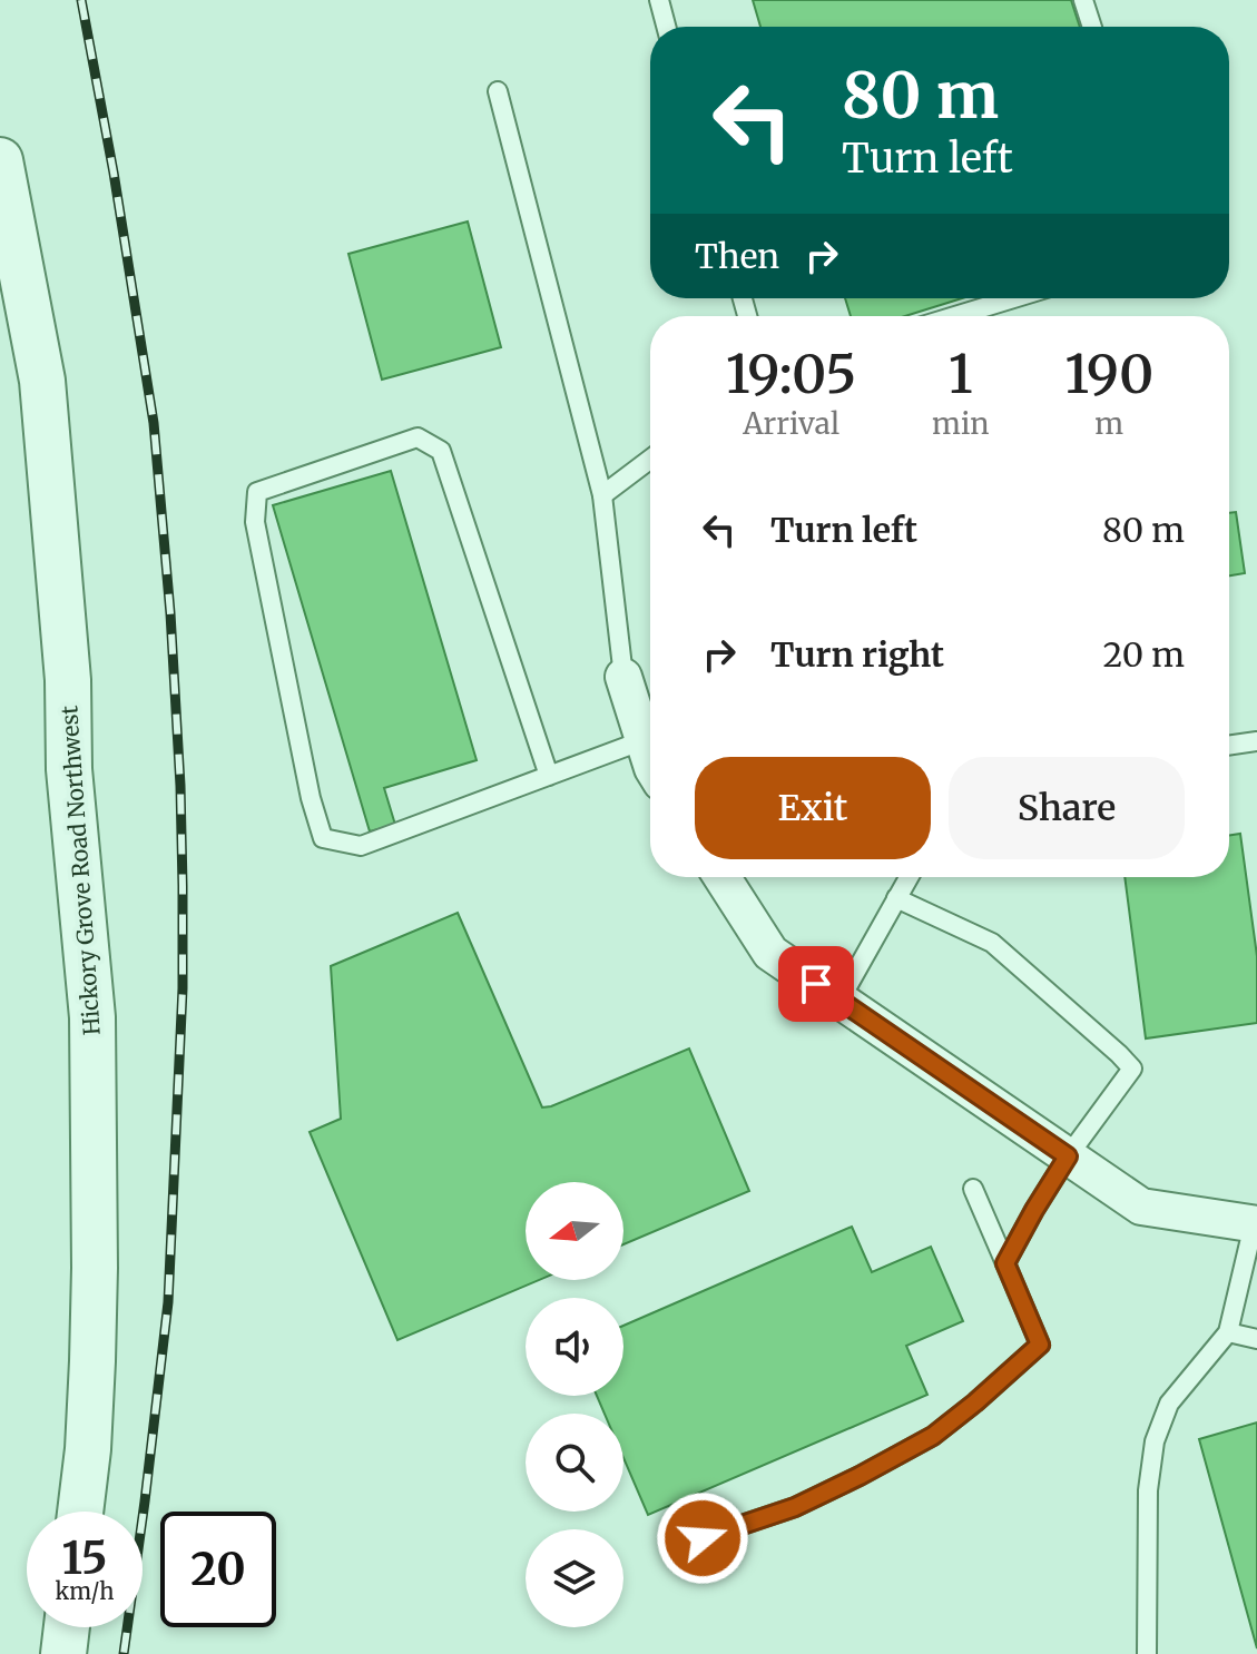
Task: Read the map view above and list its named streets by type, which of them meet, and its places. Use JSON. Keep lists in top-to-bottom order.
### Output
{
  "streets": {
    "street": ["Hickory Grove Road Northwest"]
  },
  "north": "left",
  "page": {
    "turn": ["80 m", "Turn left"],
    "then": "Then",
    "eta": [
      "19:05",
      "Arrival",
      "1",
      "min",
      "190",
      "m"
    ],
    "list": [
      {
        "name": "Turn left",
        "value": "80 m"
      },
      {
        "name": "Turn right",
        "value": "20 m"
      }
    ],
    "buttons": ["Exit", "Share"],
    "speed": "15 km/h",
    "limit": "20"
  }
}
